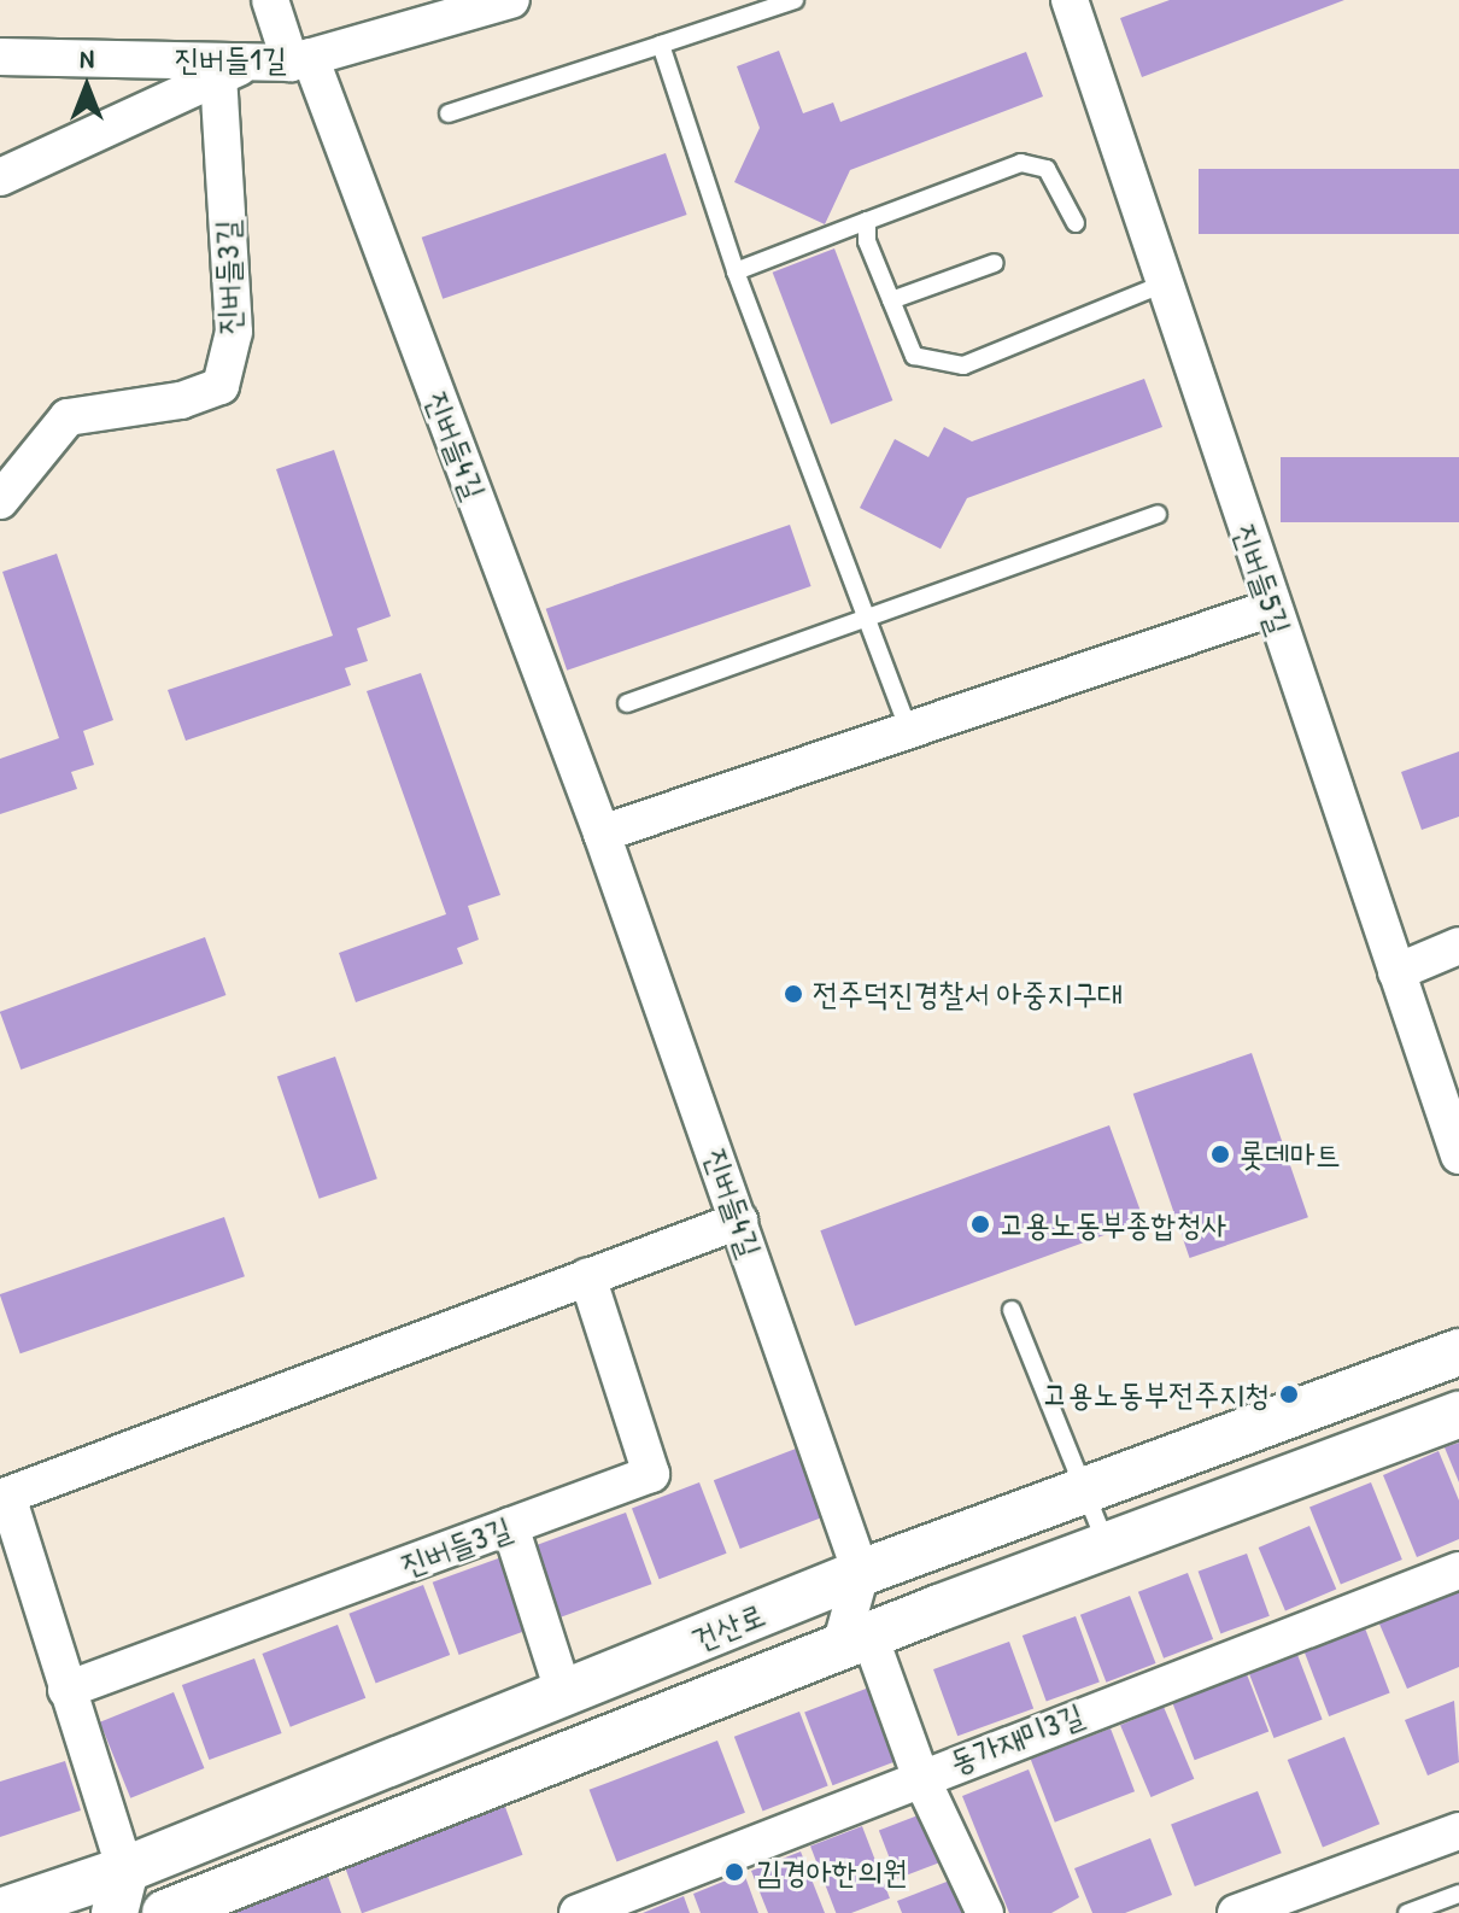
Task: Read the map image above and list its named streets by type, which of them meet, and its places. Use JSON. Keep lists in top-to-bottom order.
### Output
{
  "streets": {
    "street": [
      "진버들1길",
      "진버들3길",
      "진버들4길",
      "진버들5길",
      "건산로",
      "동가재미3길"
    ]
  },
  "crossings": [
    ["진버들1길", "진버들4길"],
    ["진버들4길", "건산로"]
  ],
  "places": [
    "전주덕진경찰서 아중지구대",
    "롯데마트",
    "고용노동부종합청사",
    "고용노동부전주지청",
    "김경아한의원"
  ],
  "north": "top"
}
